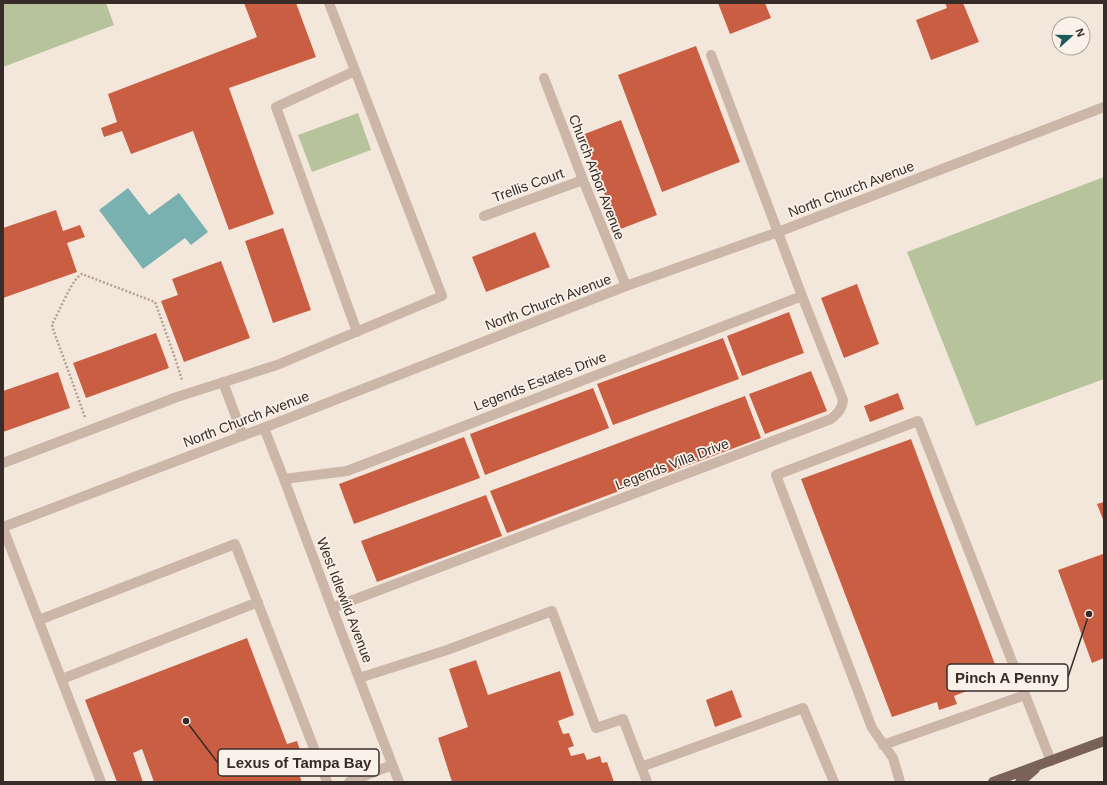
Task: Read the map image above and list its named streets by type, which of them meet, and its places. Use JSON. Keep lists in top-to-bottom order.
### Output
{
  "streets": {
    "street": [
      "Church Arbor Avenue",
      "Trellis Court",
      "North Church Avenue",
      "Legends Estates Drive",
      "Legends Villa Drive",
      "West Idlewild Avenue"
    ]
  },
  "crossings": [
    ["Church Arbor Avenue", "Trellis Court"],
    ["Church Arbor Avenue", "North Church Avenue"],
    ["North Church Avenue", "Legends Villa Drive"],
    ["North Church Avenue", "West Idlewild Avenue"],
    ["Legends Estates Drive", "Legends Villa Drive"],
    ["Legends Estates Drive", "West Idlewild Avenue"],
    ["Legends Villa Drive", "West Idlewild Avenue"]
  ],
  "places": ["Pinch A Penny", "Lexus of Tampa Bay"],
  "north": "right"
}
